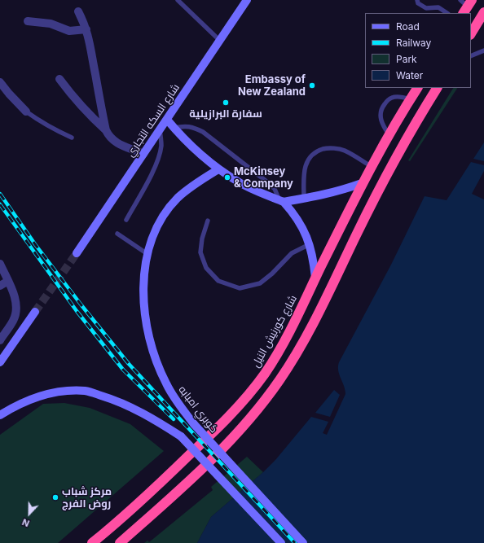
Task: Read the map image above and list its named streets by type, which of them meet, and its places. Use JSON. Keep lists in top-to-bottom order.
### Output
{
  "streets": {
    "highway": ["شارع كورنيش النيل"],
    "street": ["شارع السكه التجاري", "كوبري امبابه"]
  },
  "places": [
    "Embassy of New Zealand",
    "سفارة البرازيلية",
    "McKinsey & Company",
    "مركز شباب روض الفرج"
  ],
  "legend": [
    "Road",
    "Railway",
    "Park",
    "Water"
  ],
  "north": "bottom"
}
